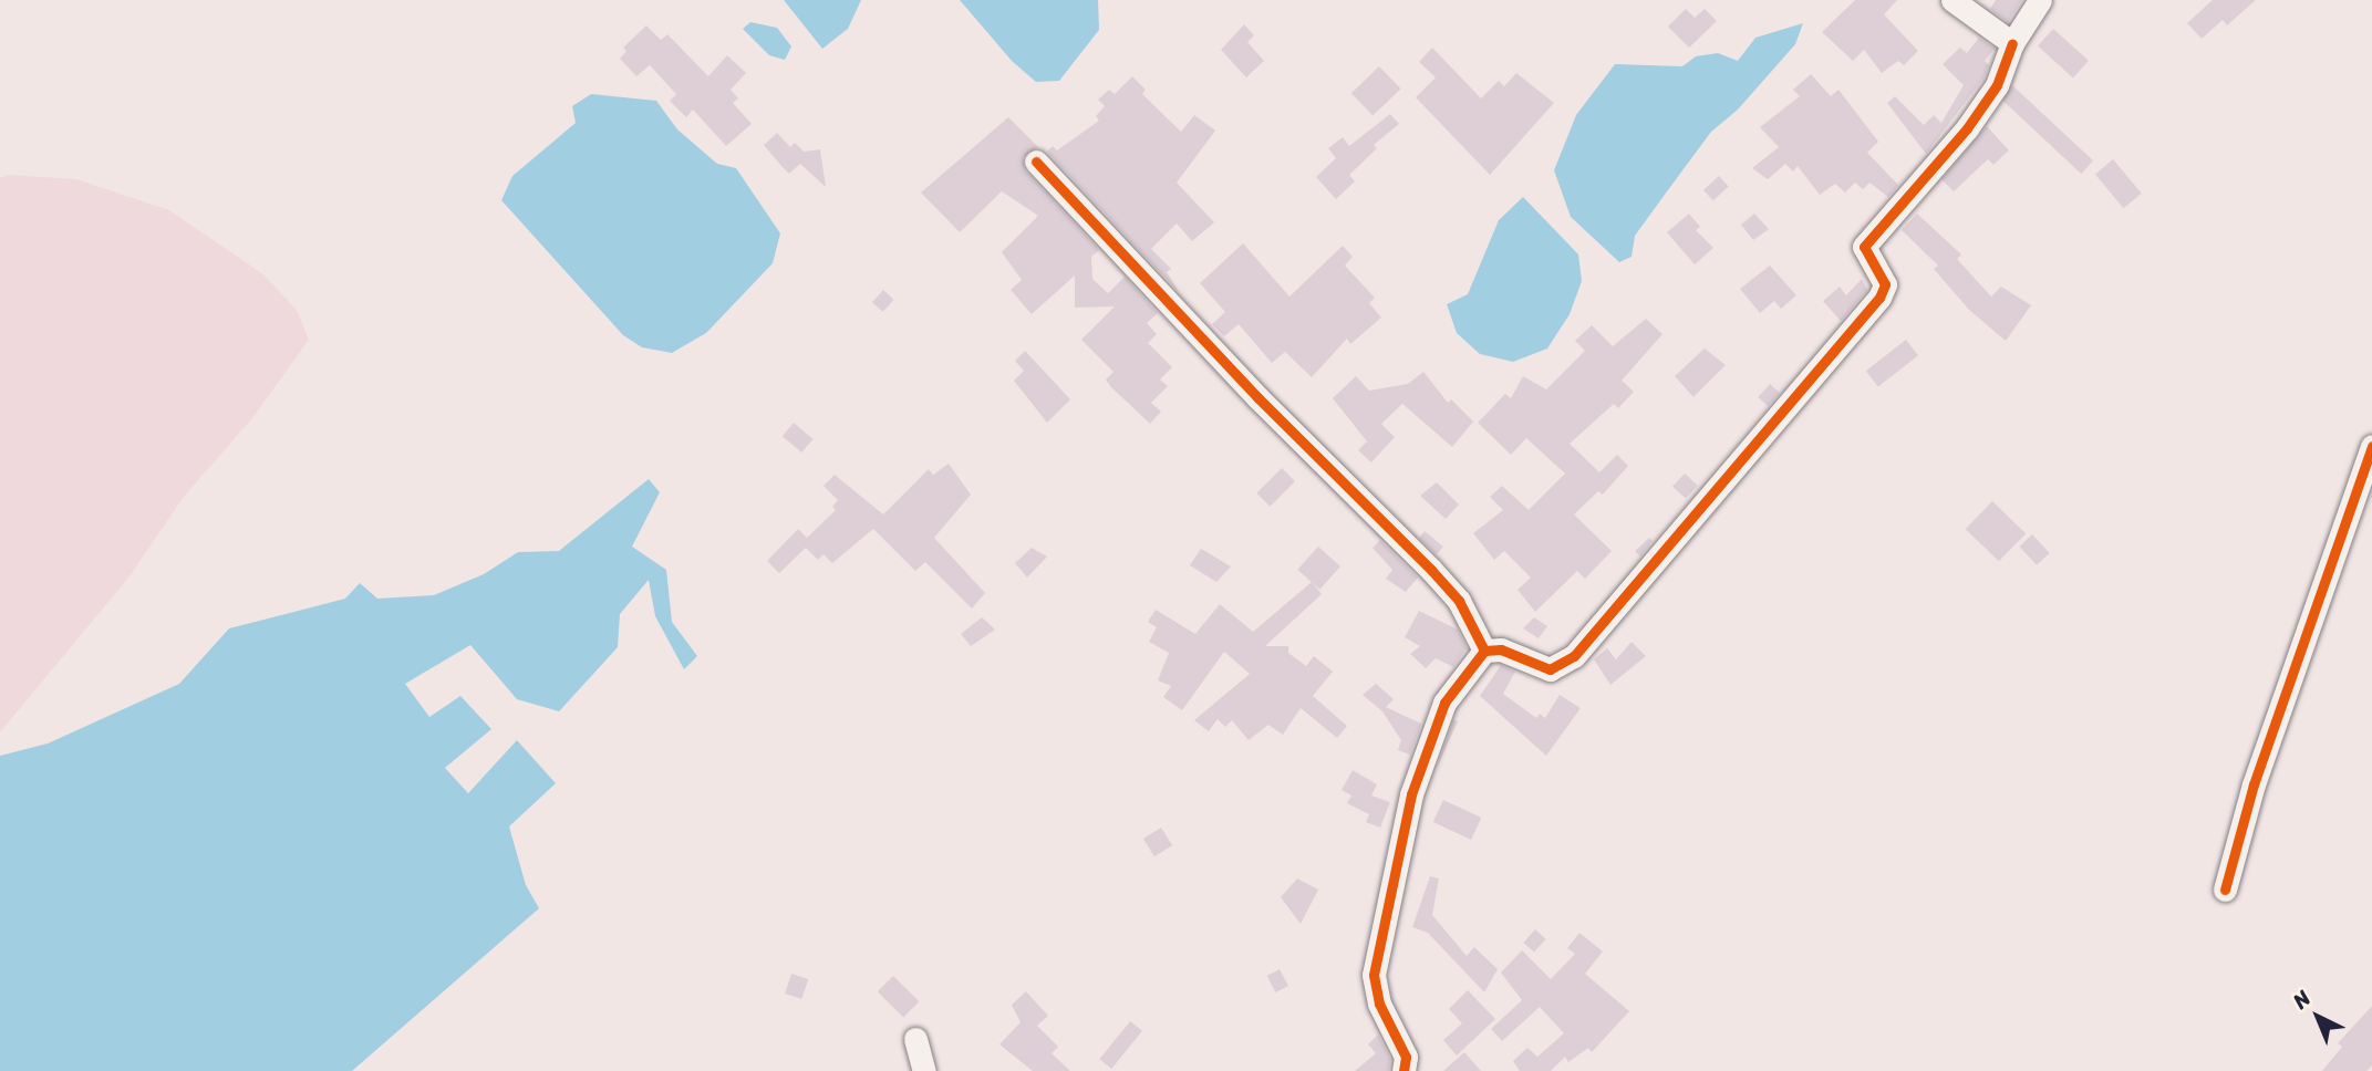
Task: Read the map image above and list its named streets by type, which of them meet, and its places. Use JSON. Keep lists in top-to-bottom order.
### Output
{
  "north": "top left"
}
